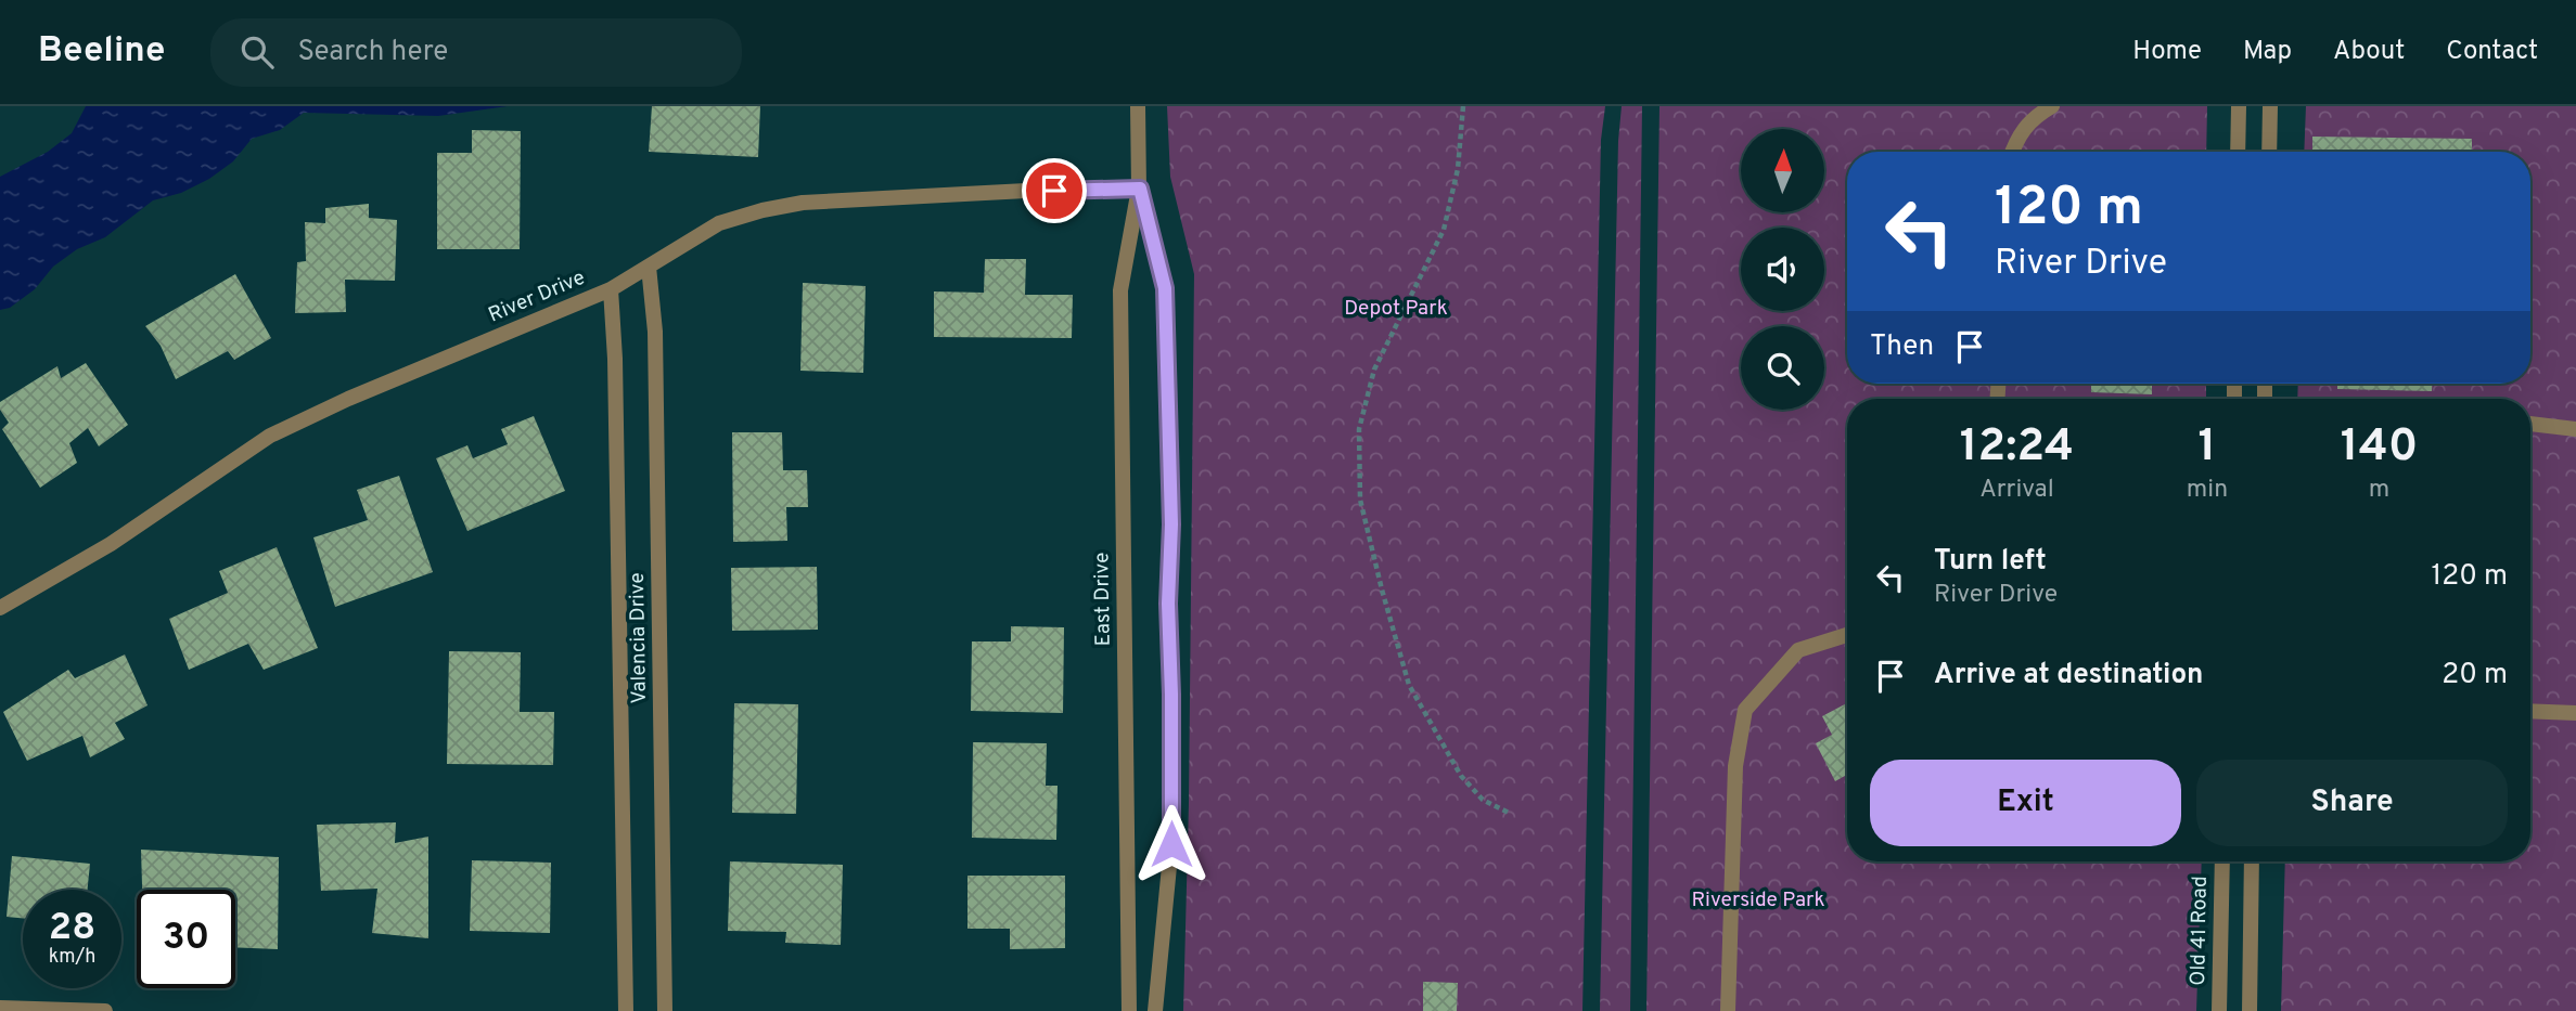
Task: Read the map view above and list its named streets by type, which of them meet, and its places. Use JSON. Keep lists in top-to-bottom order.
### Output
{
  "streets": {
    "street": [
      "River Drive",
      "East Drive",
      "Valencia Drive",
      "Old 41 Road"
    ]
  },
  "crossings": [
    ["River Drive", "East Drive"],
    ["River Drive", "Valencia Drive"]
  ],
  "parks": ["Depot Park", "Riverside Park"],
  "north": "top",
  "page": {
    "header": "Beeline",
    "search": "Search here",
    "nav": [
      "Home",
      "Map",
      "About",
      "Contact"
    ],
    "turn": ["120 m", "River Drive"],
    "then": "Then",
    "eta": [
      "12:24",
      "Arrival",
      "1",
      "min",
      "140",
      "m"
    ],
    "list": [
      {
        "name": "Turn left",
        "note": "River Drive",
        "value": "120 m"
      },
      {
        "name": "Arrive at destination",
        "value": "20 m"
      }
    ],
    "buttons": ["Exit", "Share"],
    "speed": "28 km/h",
    "limit": "30"
  }
}
